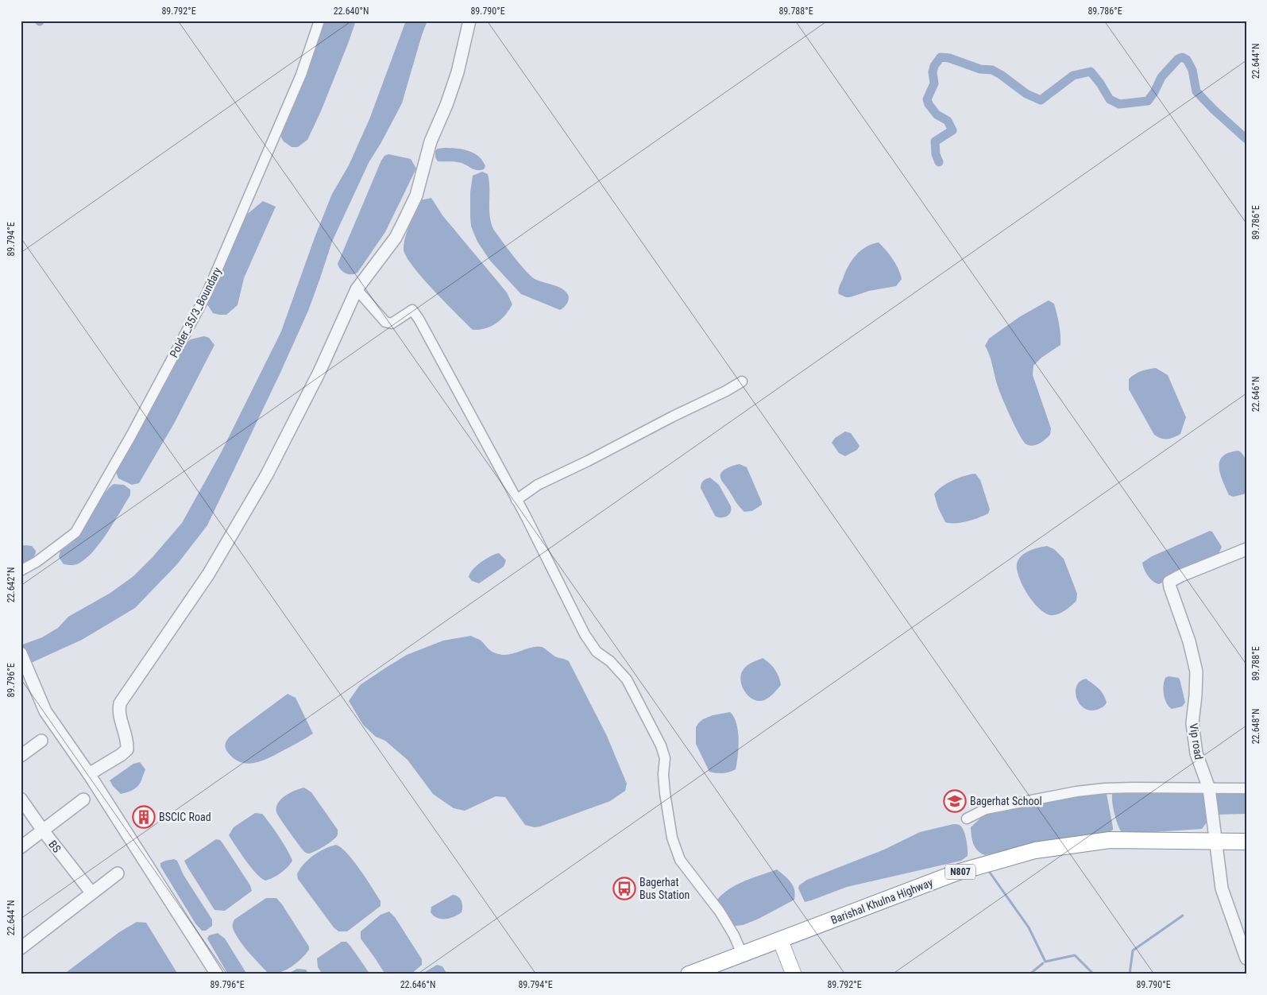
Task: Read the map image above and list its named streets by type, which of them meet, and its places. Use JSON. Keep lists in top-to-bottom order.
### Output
{
  "streets": {
    "highway": ["N807", "Barishal Khulna Highway"],
    "street": ["Polder_35/3_Boundary", "Vip road", "BS"]
  },
  "crossings": [
    ["Vip road", "Barishal Khulna Highway"]
  ],
  "places": {
    "school or university": ["Bagerhat School"],
    "building": ["BSCIC Road"],
    "bus stop": ["Bagerhat Bus Station"]
  },
  "coordinates": [
    "89.792°E",
    "22.640°N",
    "89.790°E",
    "89.788°E",
    "89.786°E",
    "22.644°N",
    "89.794°E",
    "22.646°N",
    "22.642°N",
    "89.796°E",
    "22.648°N"
  ]
}
